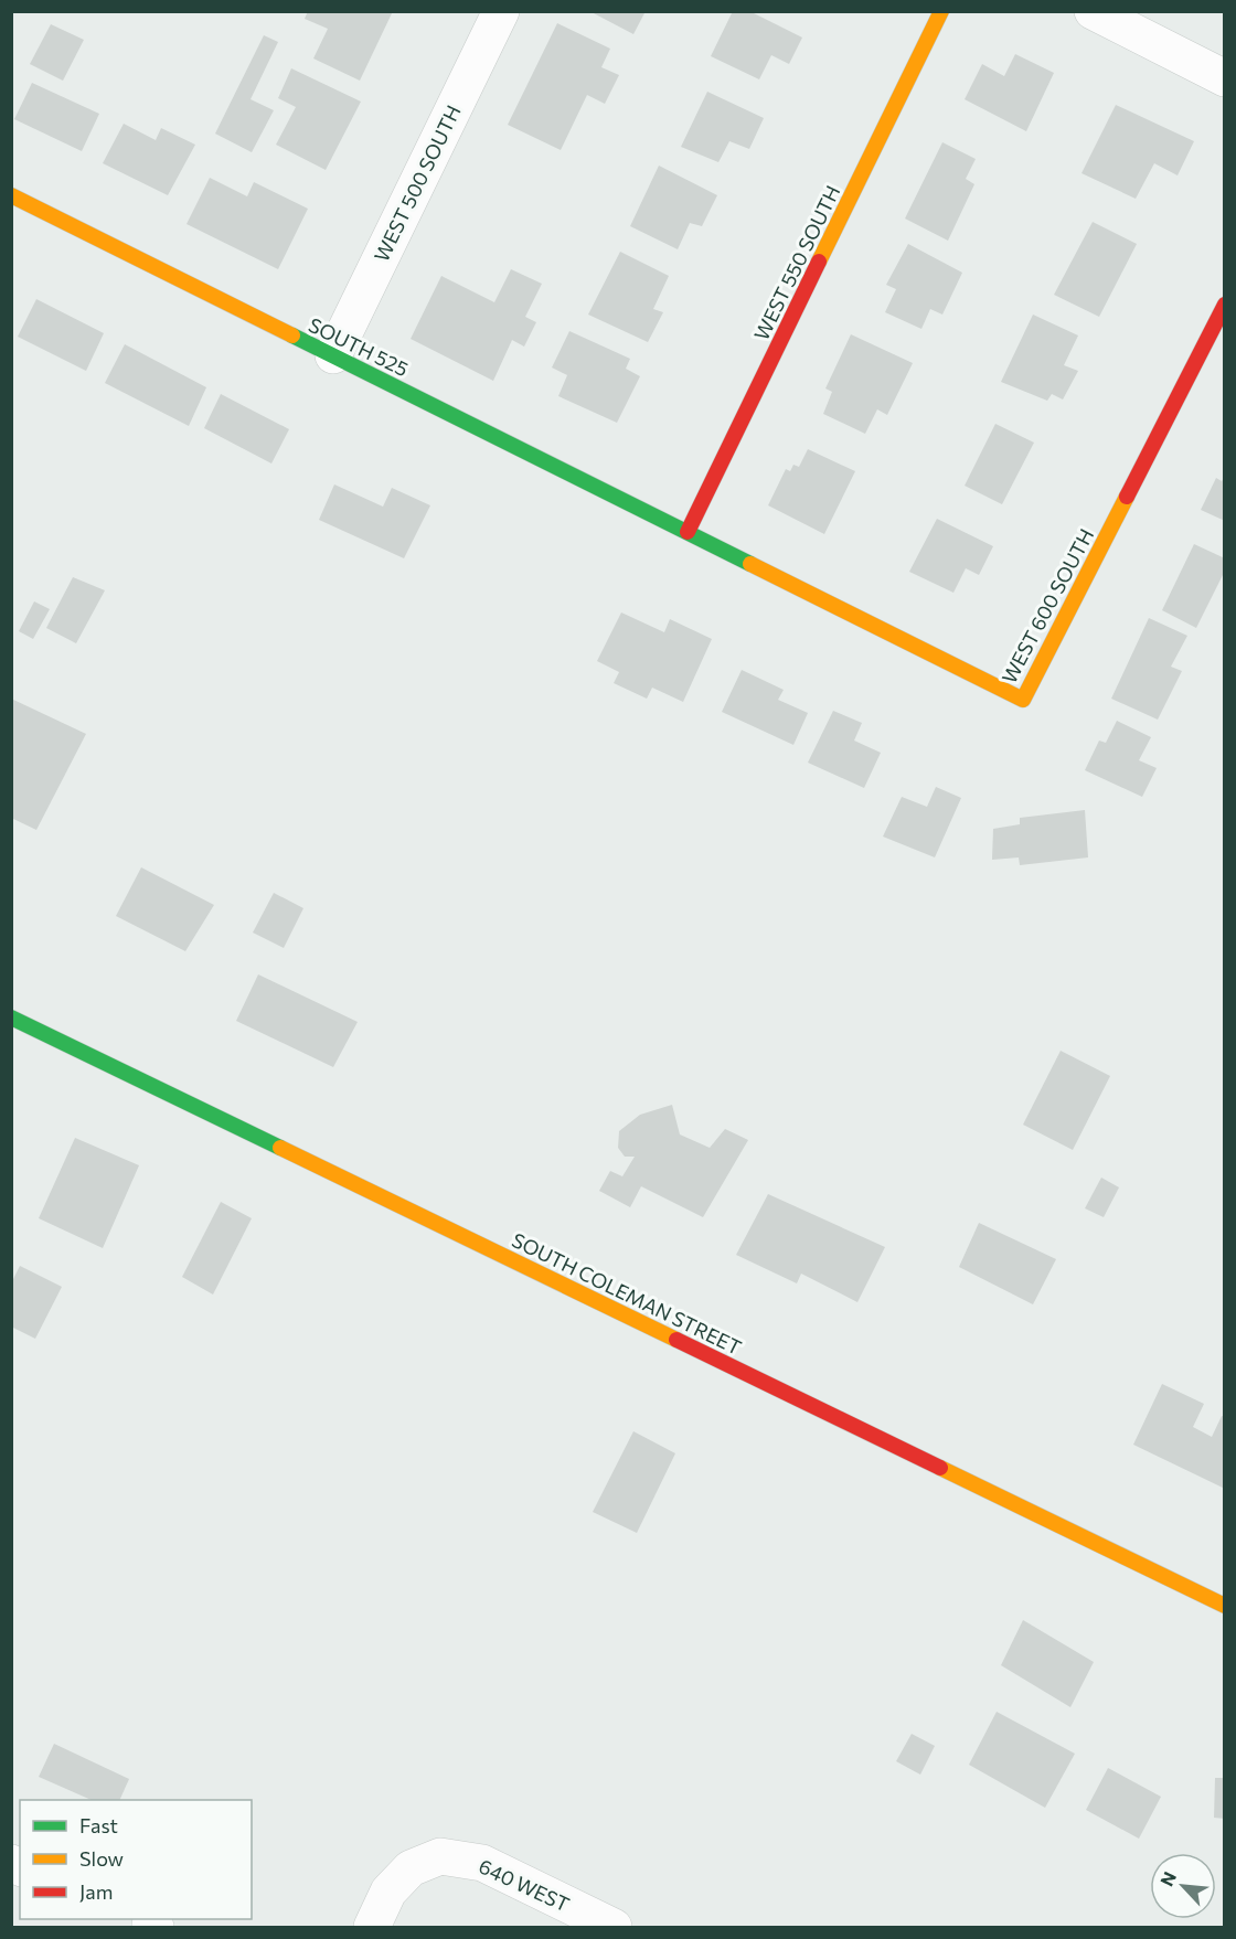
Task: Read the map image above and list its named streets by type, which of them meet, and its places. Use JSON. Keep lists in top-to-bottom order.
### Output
{
  "streets": {
    "street": [
      "WEST 500 SOUTH",
      "WEST 550 SOUTH",
      "SOUTH 525",
      "WEST 600 SOUTH",
      "SOUTH COLEMAN STREET",
      "640 WEST"
    ]
  },
  "crossings": [
    ["WEST 500 SOUTH", "SOUTH 525"],
    ["WEST 550 SOUTH", "SOUTH 525"],
    ["WEST 550 SOUTH", "WEST 600 SOUTH"],
    ["SOUTH 525", "WEST 600 SOUTH"]
  ],
  "legend": ["Fast", "Slow", "Jam"],
  "north": "top left"
}
